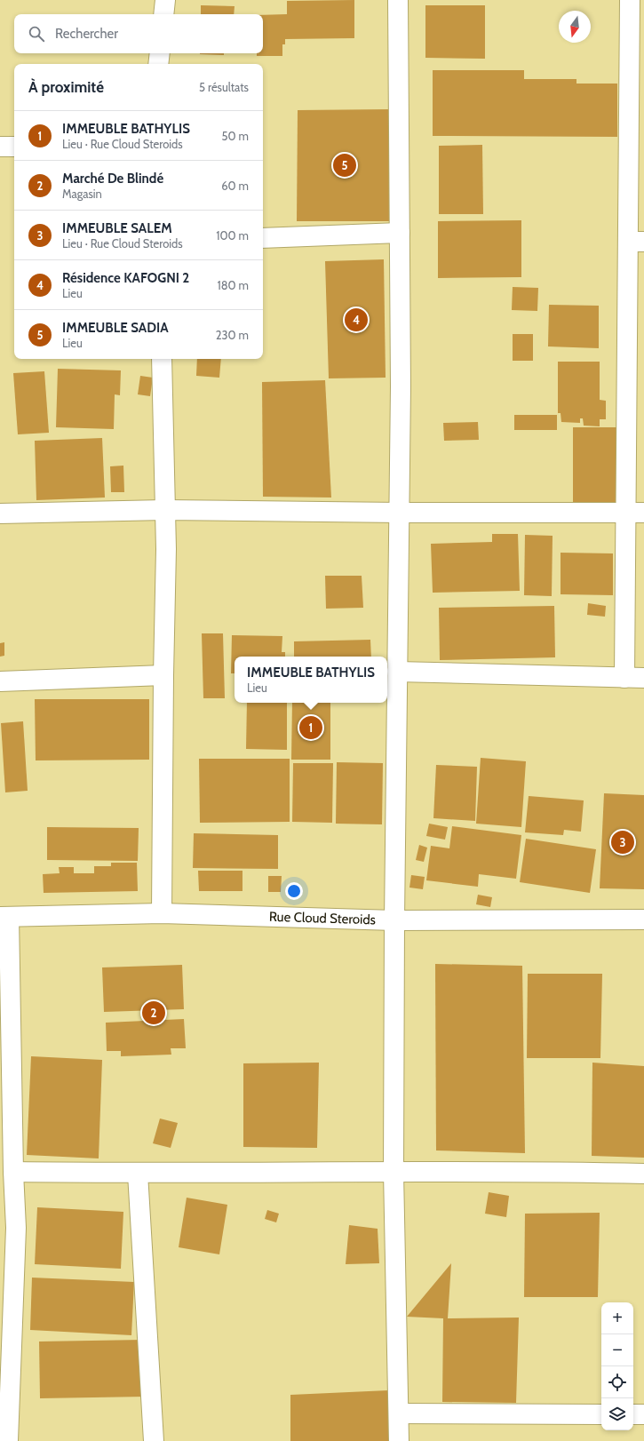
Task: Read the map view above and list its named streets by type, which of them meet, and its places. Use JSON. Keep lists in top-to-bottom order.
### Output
{
  "streets": {
    "street": ["Rue Cloud Steroids"]
  },
  "north": "bottom",
  "page": {
    "search": "Rechercher",
    "heading": ["À proximité", "5 résultats"],
    "list": [
      {
        "mark": "1",
        "name": "IMMEUBLE BATHYLIS",
        "note": "Lieu · Rue Cloud Steroids",
        "value": "50 m"
      },
      {
        "mark": "2",
        "name": "Marché De Blindé",
        "note": "Magasin",
        "value": "60 m"
      },
      {
        "mark": "3",
        "name": "IMMEUBLE SALEM",
        "note": "Lieu · Rue Cloud Steroids",
        "value": "100 m"
      },
      {
        "mark": "4",
        "name": "Résidence KAFOGNI 2",
        "note": "Lieu",
        "value": "180 m"
      },
      {
        "mark": "5",
        "name": "IMMEUBLE SADIA",
        "note": "Lieu",
        "value": "230 m"
      }
    ],
    "pins": [
      "5",
      "4",
      "1",
      "3",
      "2"
    ],
    "popup": ["IMMEUBLE BATHYLIS", "Lieu"],
    "map_buttons": ["+", "−"]
  }
}
